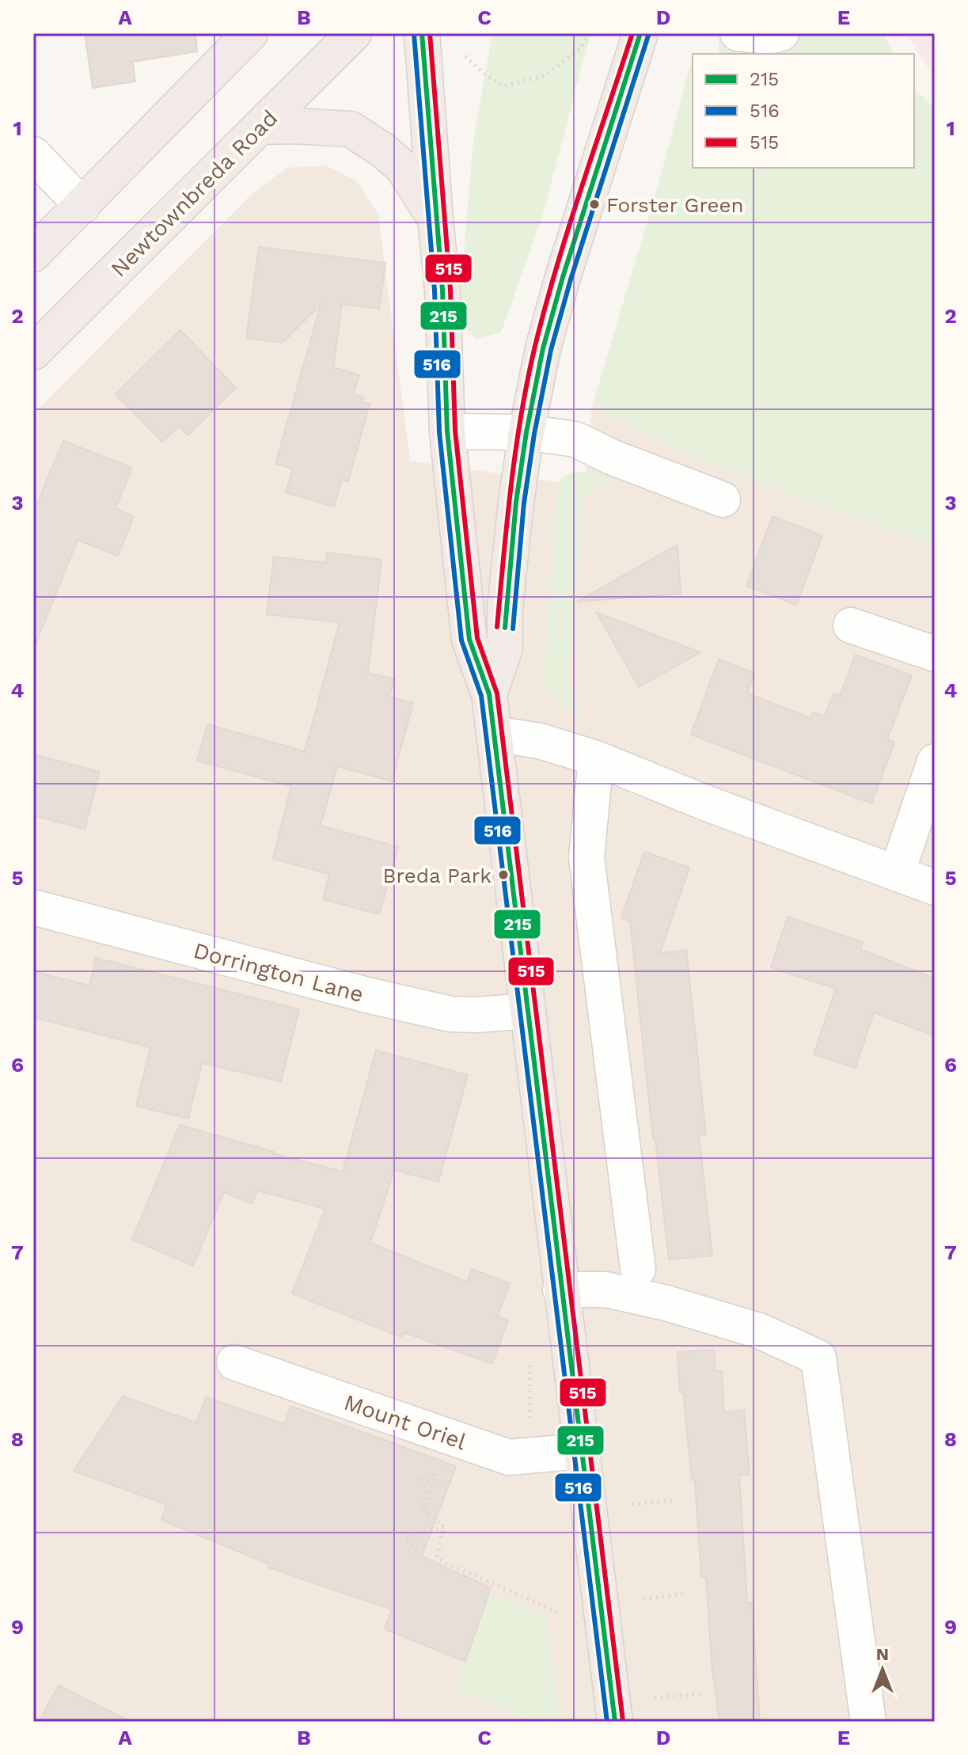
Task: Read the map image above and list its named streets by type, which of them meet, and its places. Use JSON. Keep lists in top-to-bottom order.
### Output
{
  "streets": {
    "highway": ["Newtownbreda Road"],
    "street": ["Dorrington Lane", "Mount Oriel"]
  },
  "places": ["Forster Green", "Breda Park"],
  "lines": ["transit line 215", "transit line 515", "transit line 516"],
  "legend": ["215", "516", "515"],
  "north": "top",
  "grid": {
    "columns": [
      "A",
      "B",
      "C",
      "D",
      "E"
    ],
    "rows": [
      "1",
      "2",
      "3",
      "4",
      "5",
      "6",
      "7",
      "8",
      "9"
    ]
  }
}
